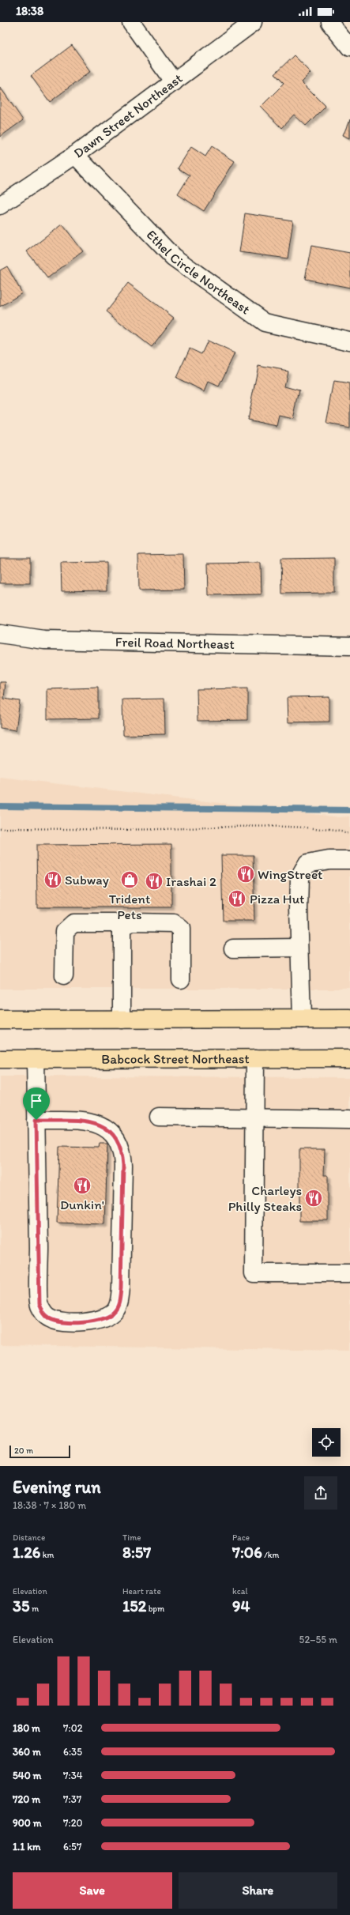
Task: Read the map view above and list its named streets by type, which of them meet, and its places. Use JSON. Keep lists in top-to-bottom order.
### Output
{
  "streets": {
    "main road": ["Babcock Street Northeast"],
    "street": ["Dawn Street Northeast", "Ethel Circle Northeast", "Freil Road Northeast"]
  },
  "crossings": [
    ["Dawn Street Northeast", "Ethel Circle Northeast"]
  ],
  "places": {
    "restaurant": [
      "WingStreet",
      "Subway",
      "Irashai 2",
      "Pizza Hut",
      "Dunkin'",
      "Charleys Philly Steaks"
    ],
    "shop": ["Trident Pets"]
  },
  "scale_bar": "20 m",
  "page": {
    "status": "18:38",
    "scale": "20 m",
    "heading": ["Evening run", "18:38 · 7 × 180 m"],
    "stats": [
      ["Distance", "1.26 km"],
      ["Time", "8:57"],
      ["Pace", "7:06 /km"],
      ["Elevation", "35 m"],
      ["Heart rate", "152 bpm"],
      ["kcal", "94"]
    ],
    "chart": ["Elevation", "52–55 m"],
    "list": [
      {
        "name": "180 m",
        "note": "7:02"
      },
      {
        "name": "360 m",
        "note": "6:35"
      },
      {
        "name": "540 m",
        "note": "7:34"
      },
      {
        "name": "720 m",
        "note": "7:37"
      },
      {
        "name": "900 m",
        "note": "7:20"
      },
      {
        "name": "1.1 km",
        "note": "6:57"
      }
    ],
    "buttons": ["Save", "Share"]
  }
}
